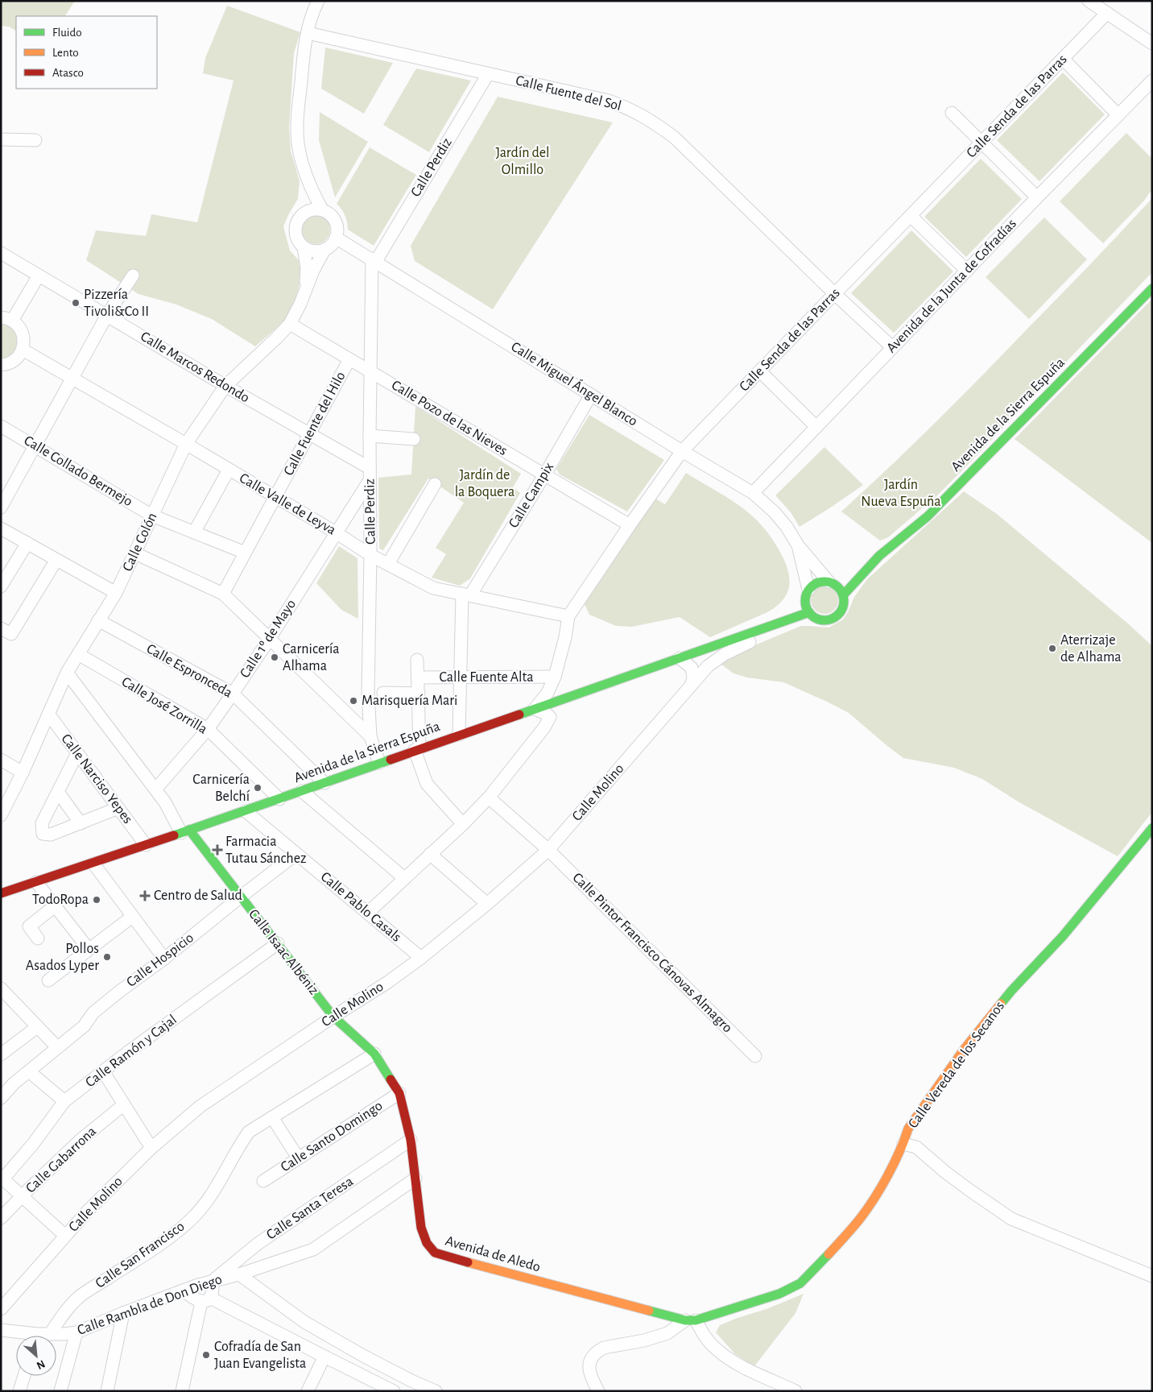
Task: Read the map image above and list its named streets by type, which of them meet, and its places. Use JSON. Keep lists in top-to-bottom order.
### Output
{
  "streets": {
    "main road": [
      "Avenida de la Sierra Espuña",
      "Calle Isaac Albéniz",
      "Calle Vereda de los Secanos",
      "Avenida de Aledo"
    ],
    "street": [
      "Calle Fuente del Sol",
      "Calle Senda de las Parras",
      "Calle Perdiz",
      "Avenida de la Junta de Cofradías",
      "Calle Marcos Redondo",
      "Calle Miguel Ángel Blanco",
      "Calle Pozo de las Nieves",
      "Calle Fuente del Hilo",
      "Calle Collado Bermejo",
      "Calle Campix",
      "Calle Valle de Leyva",
      "Calle Colón",
      "Calle 1º de Mayo",
      "Calle Espronceda",
      "Calle Fuente Alta",
      "Calle José Zorrilla",
      "Calle Narciso Yepes",
      "Calle Molino",
      "Calle Pablo Casals",
      "Calle Pintor Francisco Cánovas Almagro",
      "Calle Hospicio",
      "Calle Ramón y Cajal",
      "Calle Santo Domingo",
      "Calle Gabarrona",
      "Calle Santa Teresa",
      "Calle San Francisco",
      "Calle Rambla de Don Diego"
    ]
  },
  "crossings": [
    ["Calle Fuente del Sol", "Calle Senda de las Parras"],
    ["Calle Fuente del Sol", "Calle Perdiz"],
    ["Calle Fuente del Sol", "Avenida de la Junta de Cofradías"],
    ["Calle Senda de las Parras", "Calle Miguel Ángel Blanco"],
    ["Calle Senda de las Parras", "Avenida de la Sierra Espuña"],
    ["Calle Senda de las Parras", "Calle Pozo de las Nieves"],
    ["Calle Senda de las Parras", "Calle Valle de Leyva"],
    ["Calle Senda de las Parras", "Calle Fuente Alta"],
    ["Calle Perdiz", "Calle Marcos Redondo"],
    ["Calle Perdiz", "Calle Miguel Ángel Blanco"],
    ["Calle Perdiz", "Avenida de la Sierra Espuña"],
    ["Calle Perdiz", "Calle Pozo de las Nieves"],
    ["Calle Perdiz", "Calle Valle de Leyva"],
    ["Calle Perdiz", "Calle 1º de Mayo"],
    ["Avenida de la Junta de Cofradías", "Calle Miguel Ángel Blanco"],
    ["Calle Marcos Redondo", "Calle Fuente del Hilo"],
    ["Calle Marcos Redondo", "Calle Colón"],
    ["Calle Marcos Redondo", "Calle 1º de Mayo"],
    ["Calle Miguel Ángel Blanco", "Avenida de la Sierra Espuña"],
    ["Calle Miguel Ángel Blanco", "Calle Campix"],
    ["Calle Miguel Ángel Blanco", "Calle Colón"],
    ["Calle Miguel Ángel Blanco", "Calle Molino"],
    ["Avenida de la Sierra Espuña", "Calle Espronceda"],
    ["Avenida de la Sierra Espuña", "Calle José Zorrilla"],
    ["Avenida de la Sierra Espuña", "Calle Narciso Yepes"],
    ["Avenida de la Sierra Espuña", "Calle Molino"],
    ["Avenida de la Sierra Espuña", "Calle Pablo Casals"],
    ["Avenida de la Sierra Espuña", "Calle Isaac Albéniz"],
    ["Calle Pozo de las Nieves", "Calle Fuente del Hilo"],
    ["Calle Pozo de las Nieves", "Calle Campix"],
    ["Calle Pozo de las Nieves", "Calle Colón"],
    ["Calle Fuente del Hilo", "Calle Collado Bermejo"],
    ["Calle Fuente del Hilo", "Calle Valle de Leyva"],
    ["Calle Collado Bermejo", "Calle Colón"],
    ["Calle Campix", "Calle Valle de Leyva"],
    ["Calle Valle de Leyva", "Calle Colón"],
    ["Calle Valle de Leyva", "Calle 1º de Mayo"],
    ["Calle Colón", "Calle Espronceda"],
    ["Calle Colón", "Calle José Zorrilla"],
    ["Calle Colón", "Calle Narciso Yepes"],
    ["Calle Colón", "Calle Isaac Albéniz"],
    ["Calle 1º de Mayo", "Calle Espronceda"],
    ["Calle 1º de Mayo", "Calle José Zorrilla"],
    ["Calle 1º de Mayo", "Calle Isaac Albéniz"],
    ["Calle Molino", "Calle Pablo Casals"],
    ["Calle Molino", "Calle Isaac Albéniz"],
    ["Calle Molino", "Calle Pintor Francisco Cánovas Almagro"],
    ["Calle Molino", "Avenida de Aledo"],
    ["Calle Pablo Casals", "Calle Hospicio"],
    ["Calle Isaac Albéniz", "Calle Hospicio"],
    ["Calle Isaac Albéniz", "Calle Ramón y Cajal"],
    ["Calle Isaac Albéniz", "Avenida de Aledo"],
    ["Calle Vereda de los Secanos", "Avenida de Aledo"],
    ["Calle Santo Domingo", "Avenida de Aledo"],
    ["Calle Santa Teresa", "Avenida de Aledo"],
    ["Calle Santa Teresa", "Calle Rambla de Don Diego"],
    ["Avenida de Aledo", "Calle San Francisco"],
    ["Calle San Francisco", "Calle Rambla de Don Diego"]
  ],
  "parks": ["Jardín del Olmillo", "Jardín de la Boquera", "Jardín Nueva Espuña"],
  "places": {
    "other": [
      "Pizzería Tivoli&Co II",
      "Aterrizaje de Alhama",
      "Carnicería Alhama",
      "Marisquería Mari",
      "Carnicería Belchí",
      "TodoRopa",
      "Pollos Asados Lyper",
      "Cofradía de San Juan Evangelista"
    ],
    "health": ["Farmacia Tutau Sánchez", "Centro de Salud"]
  },
  "legend": ["Fluido", "Lento", "Atasco"],
  "north": "bottom right"
}
